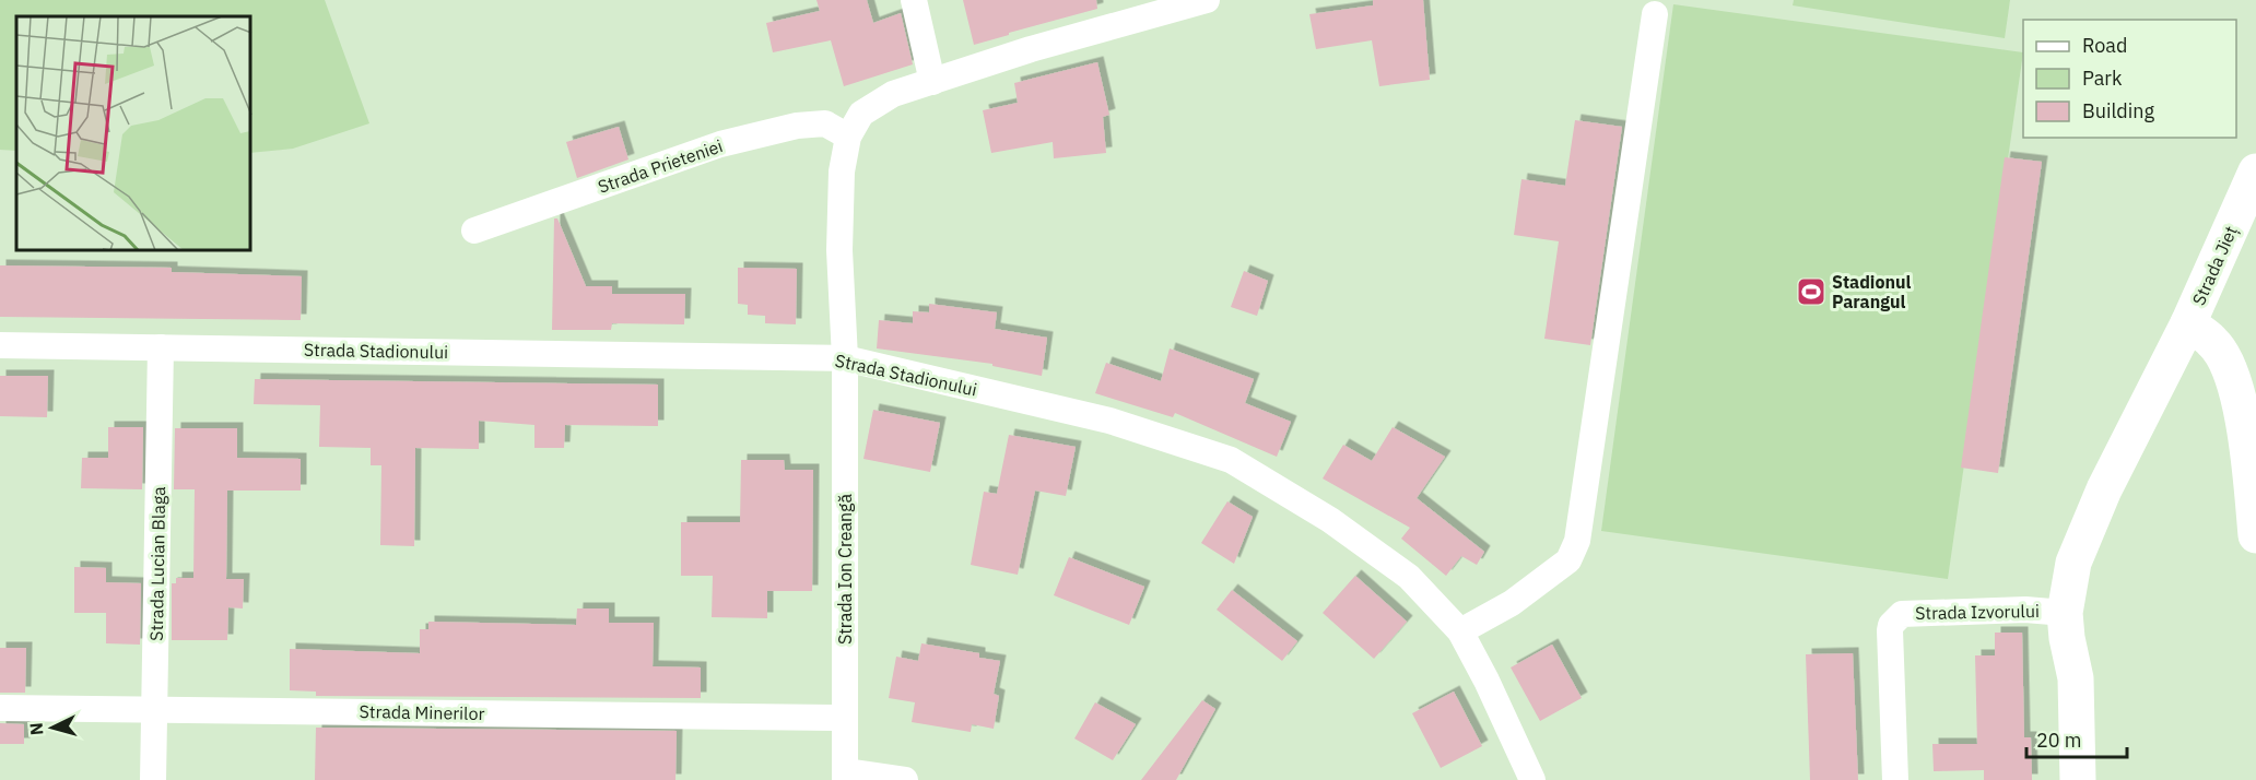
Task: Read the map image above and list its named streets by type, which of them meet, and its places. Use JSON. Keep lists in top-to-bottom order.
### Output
{
  "streets": {
    "main road": ["Strada Jieț", "Strada Izvorului"],
    "street": [
      "Strada Prieteniei",
      "Strada Stadionului",
      "Strada Lucian Blaga",
      "Strada Ion Creangă",
      "Strada Minerilor"
    ]
  },
  "crossings": [
    ["Strada Jieț", "Strada Izvorului"],
    ["Strada Stadionului", "Strada Lucian Blaga"],
    ["Strada Stadionului", "Strada Ion Creangă"],
    ["Strada Lucian Blaga", "Strada Minerilor"],
    ["Strada Ion Creangă", "Strada Minerilor"]
  ],
  "places": {
    "sports": ["Stadionul Parangul"]
  },
  "legend": ["Road", "Park", "Building"],
  "scale_bar": "20 m",
  "north": "left"
}
